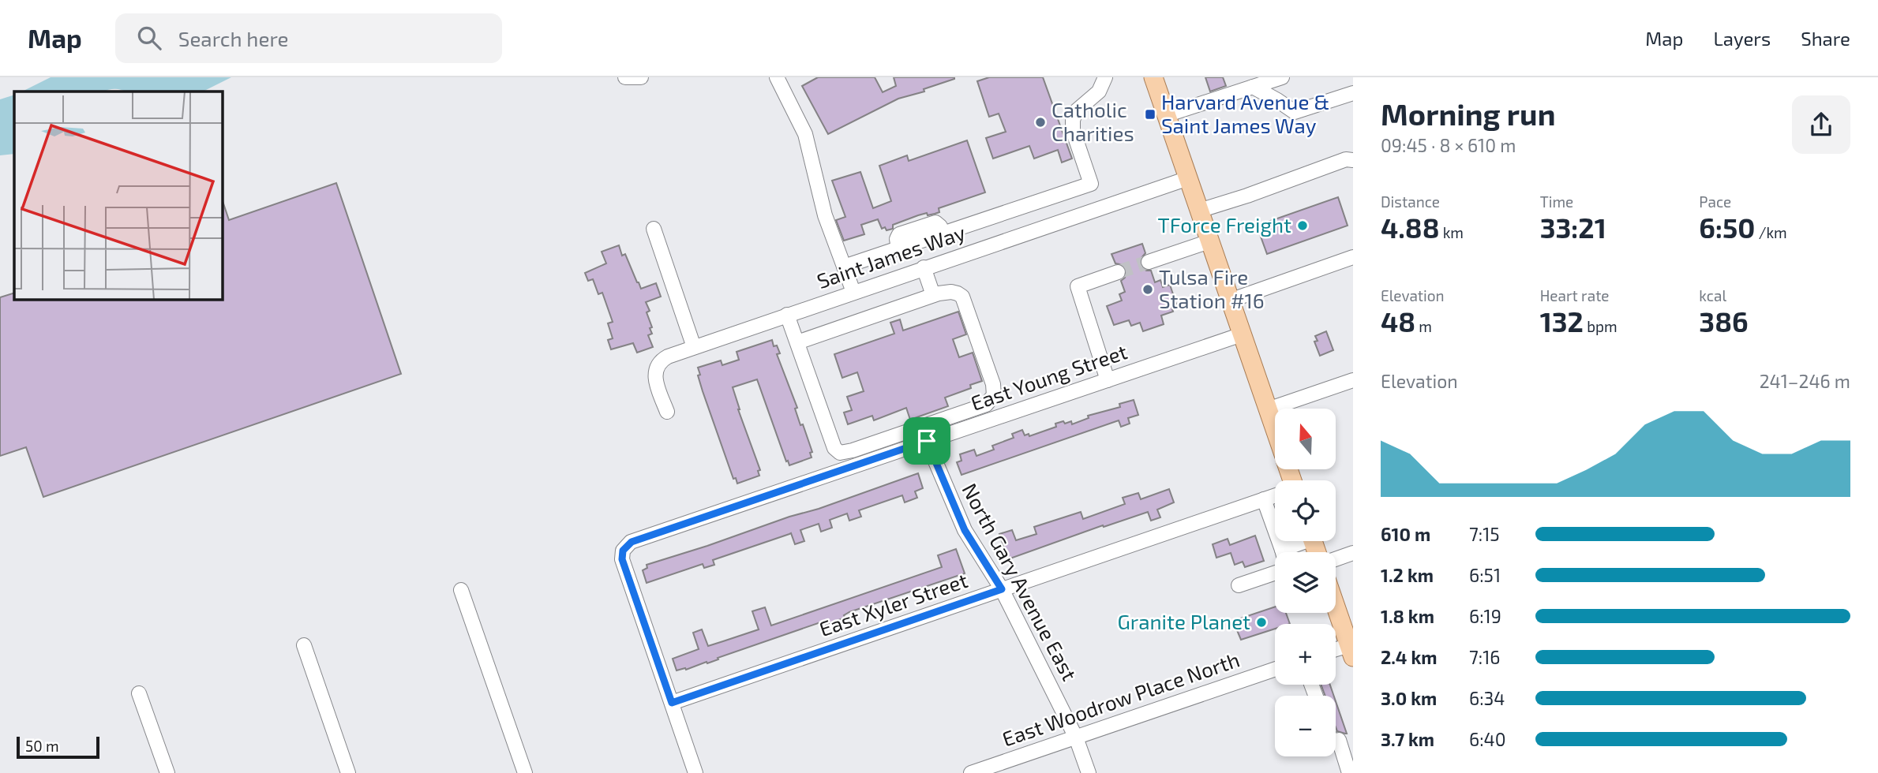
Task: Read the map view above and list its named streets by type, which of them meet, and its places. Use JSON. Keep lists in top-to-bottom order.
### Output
{
  "streets": {
    "street": [
      "Saint James Way",
      "East Young Street",
      "North Gary Avenue East",
      "East Xyler Street",
      "East Woodrow Place North"
    ]
  },
  "crossings": [
    ["East Young Street", "North Gary Avenue East"],
    ["East Young Street", "East Xyler Street"],
    ["North Gary Avenue East", "East Xyler Street"],
    ["North Gary Avenue East", "East Woodrow Place North"]
  ],
  "places": {
    "transit": ["Harvard Avenue & Saint James Way"],
    "other": [
      "Catholic Charities",
      "TForce Freight",
      "Tulsa Fire Station #16",
      "Granite Planet"
    ]
  },
  "scale_bar": "50 m",
  "north": "top",
  "page": {
    "header": "Map",
    "search": "Search here",
    "nav": ["Map", "Layers", "Share"],
    "heading": ["Morning run", "09:45 · 8 × 610 m"],
    "stats": [
      ["Distance", "4.88 km"],
      ["Time", "33:21"],
      ["Pace", "6:50 /km"],
      ["Elevation", "48 m"],
      ["Heart rate", "132 bpm"],
      ["kcal", "386"]
    ],
    "chart": ["Elevation", "241–246 m"],
    "map_buttons": ["+", "−"],
    "list": [
      {
        "name": "610 m",
        "note": "7:15"
      },
      {
        "name": "1.2 km",
        "note": "6:51"
      },
      {
        "name": "1.8 km",
        "note": "6:19"
      },
      {
        "name": "2.4 km",
        "note": "7:16"
      },
      {
        "name": "3.0 km",
        "note": "6:34"
      },
      {
        "name": "3.7 km",
        "note": "6:40"
      }
    ],
    "scale": "50 m"
  }
}
